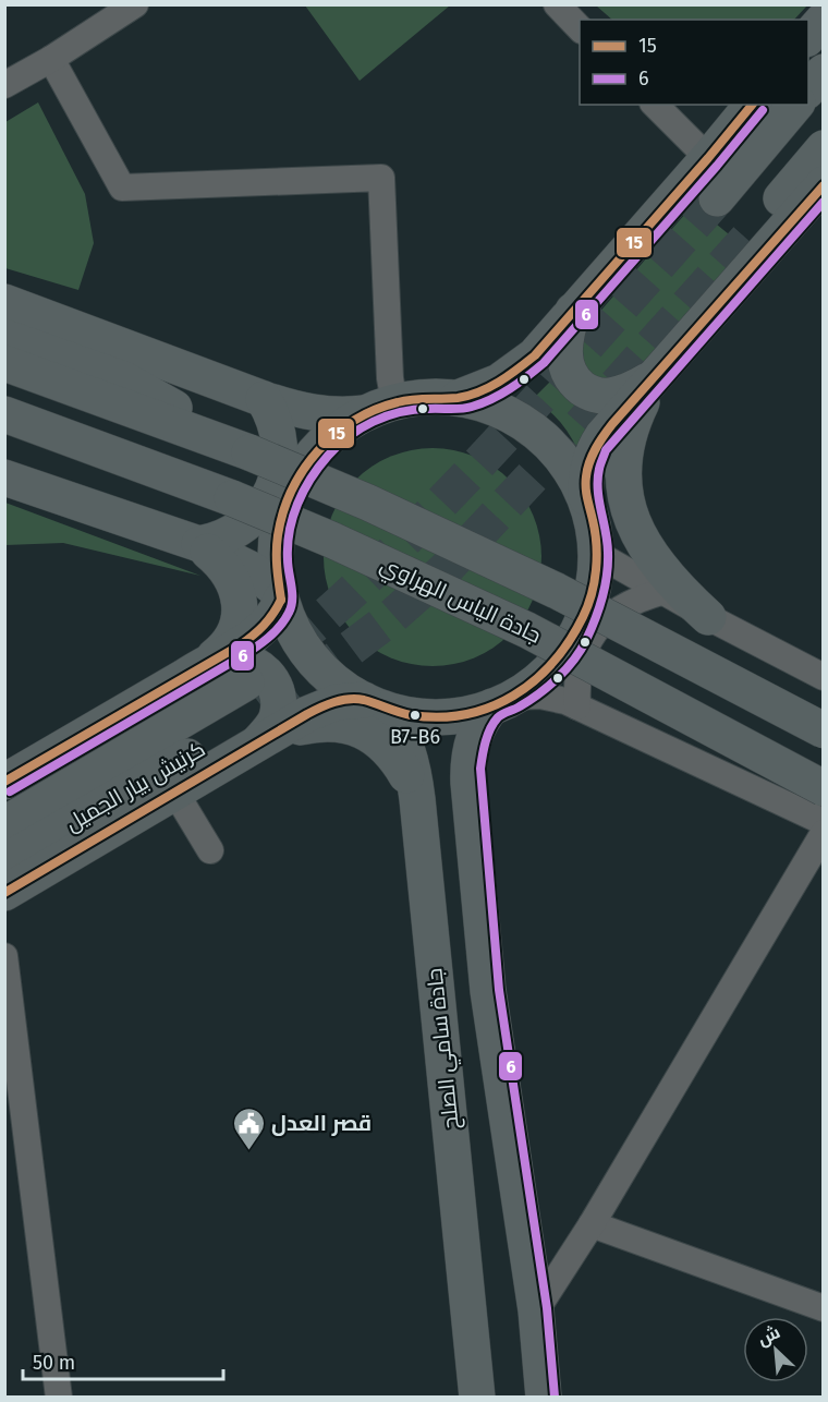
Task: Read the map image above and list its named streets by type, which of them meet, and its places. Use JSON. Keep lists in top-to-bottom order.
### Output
{
  "streets": {
    "highway": ["جادة الياس الهراوي", "كرنيش بيار الجميل", "جادة سامي الصلح"]
  },
  "places": {
    "other": ["B7-B6"],
    "public building": ["قصر العدل"]
  },
  "lines": ["transit line 15", "transit line 6"],
  "legend": ["15", "6"],
  "scale_bar": "50 m",
  "north": "top left"
}
